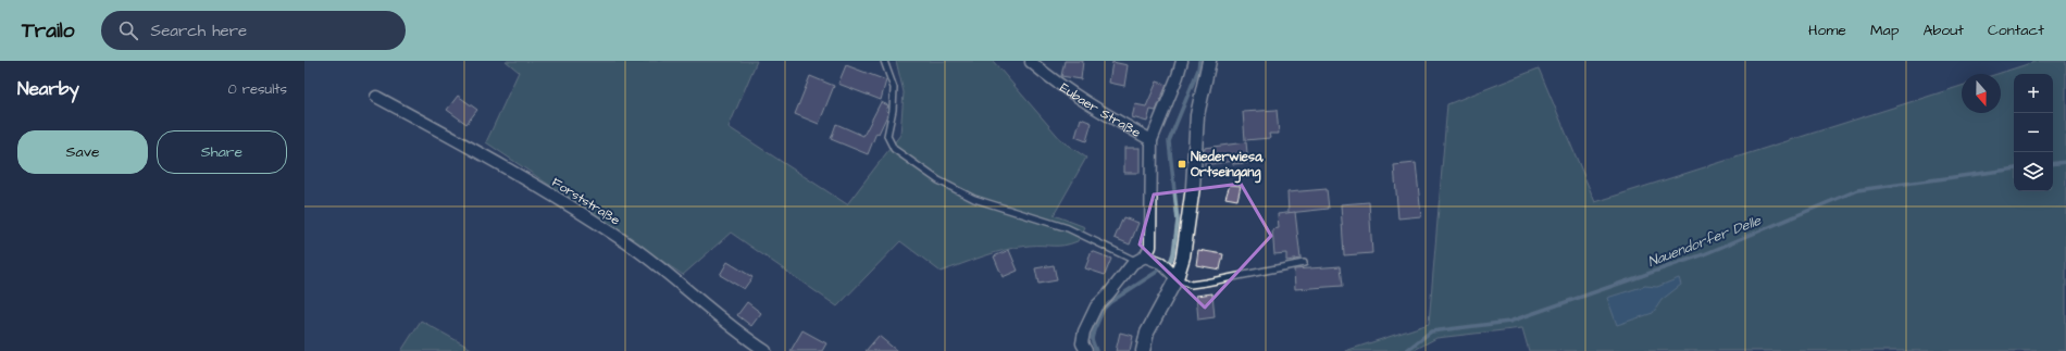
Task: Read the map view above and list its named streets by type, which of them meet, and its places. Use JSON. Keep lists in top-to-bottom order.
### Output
{
  "streets": {
    "street": ["Eubaer Straße", "Forststraße"]
  },
  "water": ["Nauendorfer Delle"],
  "places": {
    "transit": ["Niederwiesa, Ortseingang"]
  },
  "north": "bottom",
  "page": {
    "header": "Trailo",
    "search": "Search here",
    "nav": [
      "Home",
      "Map",
      "About",
      "Contact"
    ],
    "heading": ["Nearby", "0 results"],
    "map_buttons": ["+", "−"],
    "buttons": ["Save", "Share"]
  }
}
